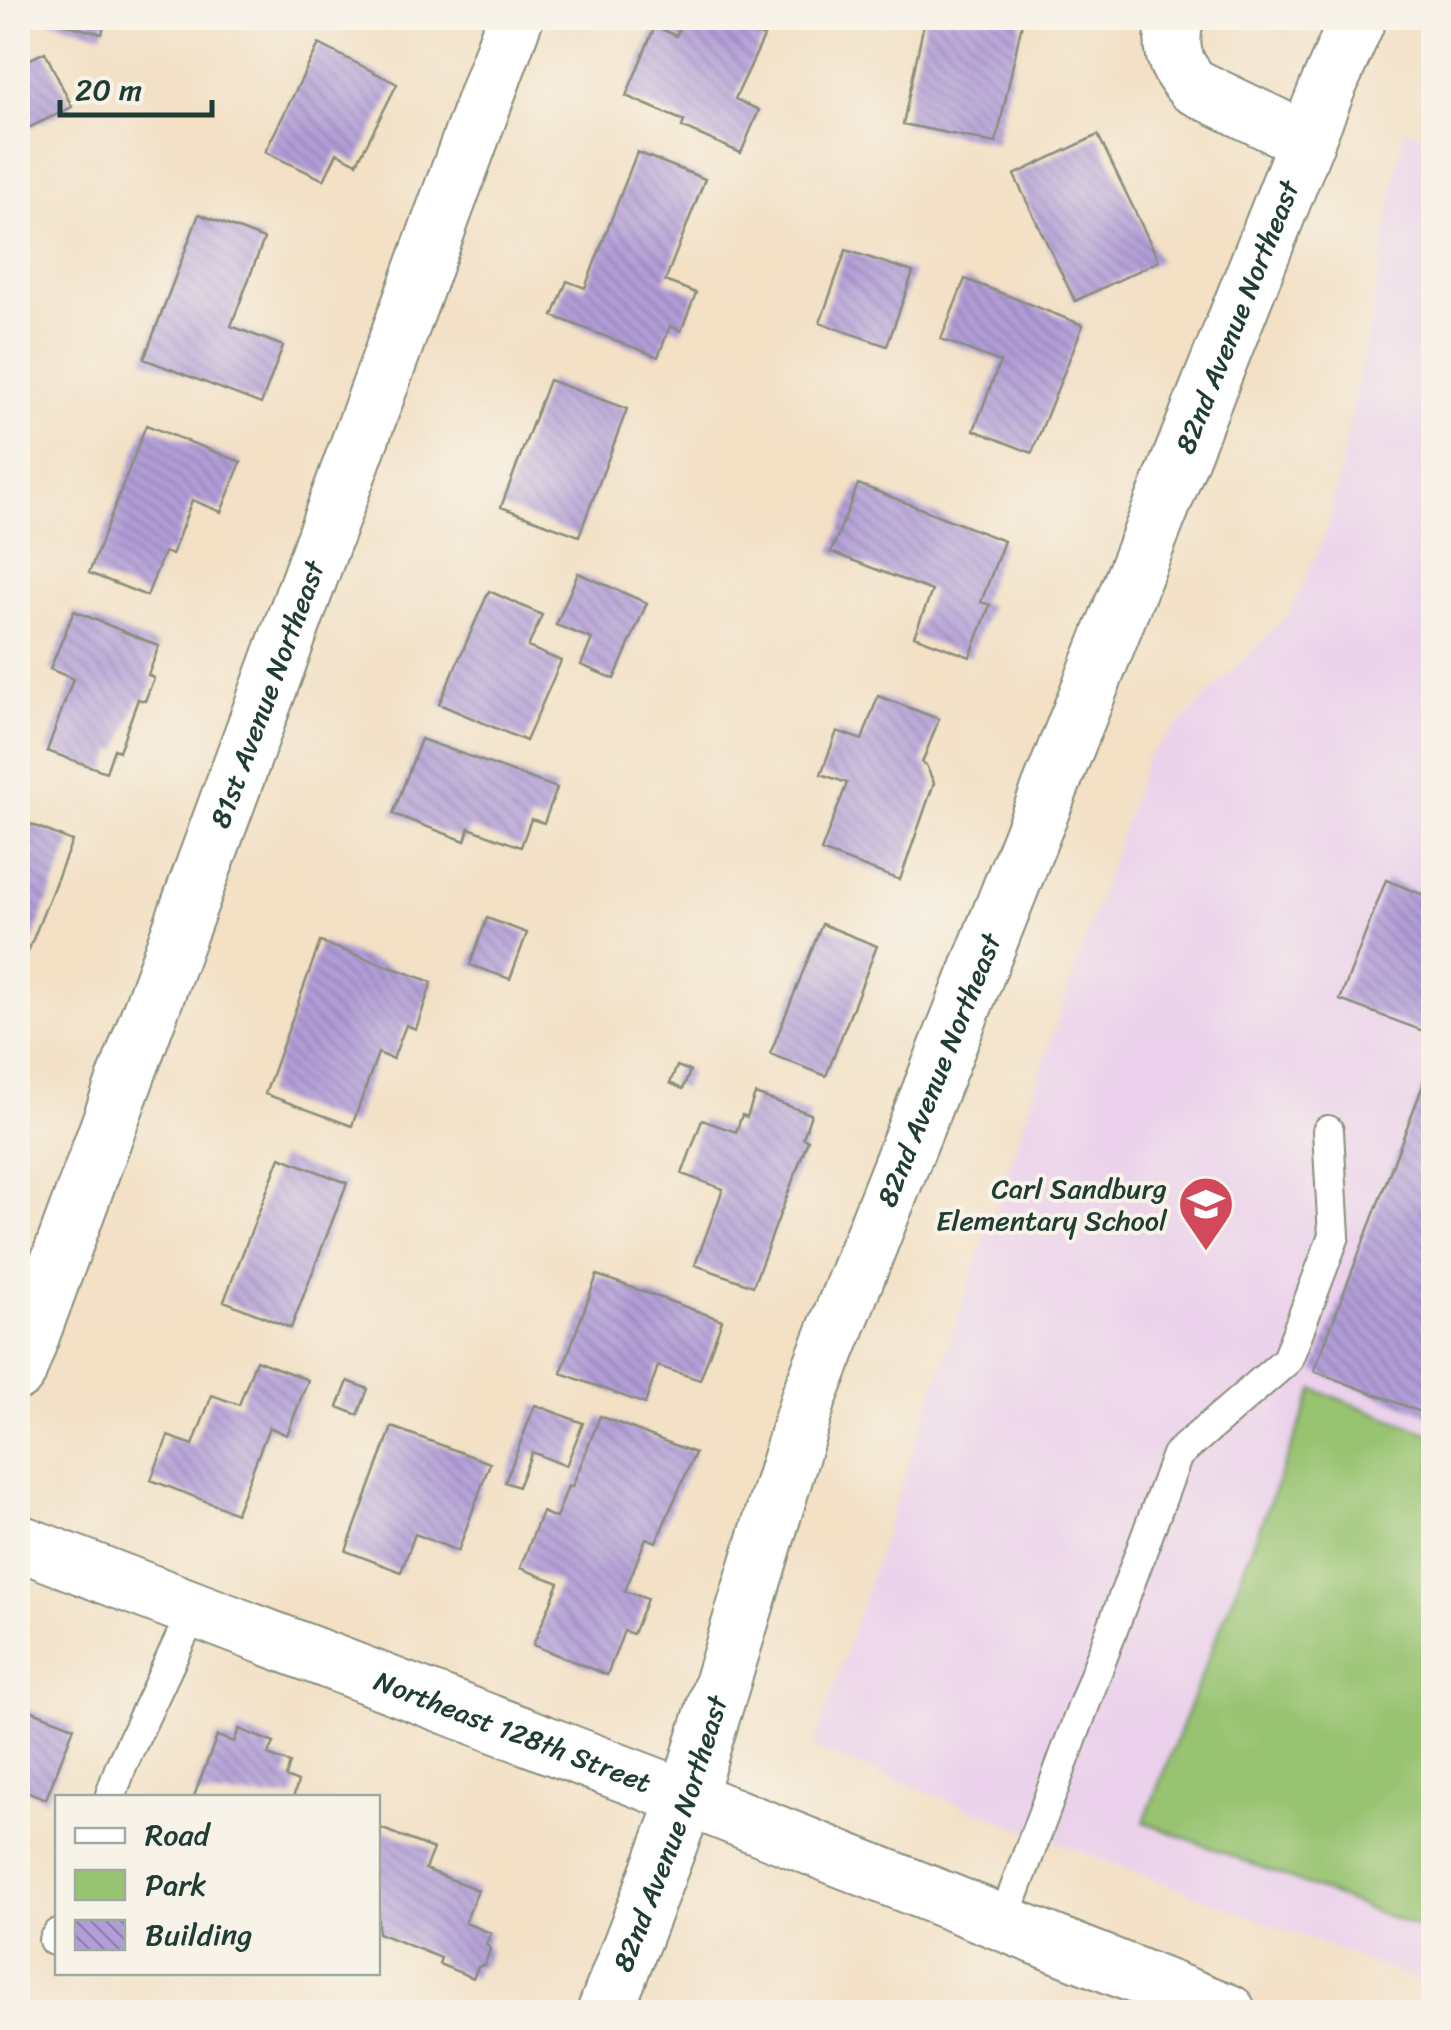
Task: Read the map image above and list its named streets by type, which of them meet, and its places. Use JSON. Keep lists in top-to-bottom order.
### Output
{
  "streets": {
    "street": ["82nd Avenue Northeast", "81st Avenue Northeast", "Northeast 128th Street"]
  },
  "crossings": [
    ["82nd Avenue Northeast", "Northeast 128th Street"]
  ],
  "places": {
    "school or university": ["Carl Sandburg Elementary School"]
  },
  "legend": ["Road", "Park", "Building"],
  "scale_bar": "20 m"
}
